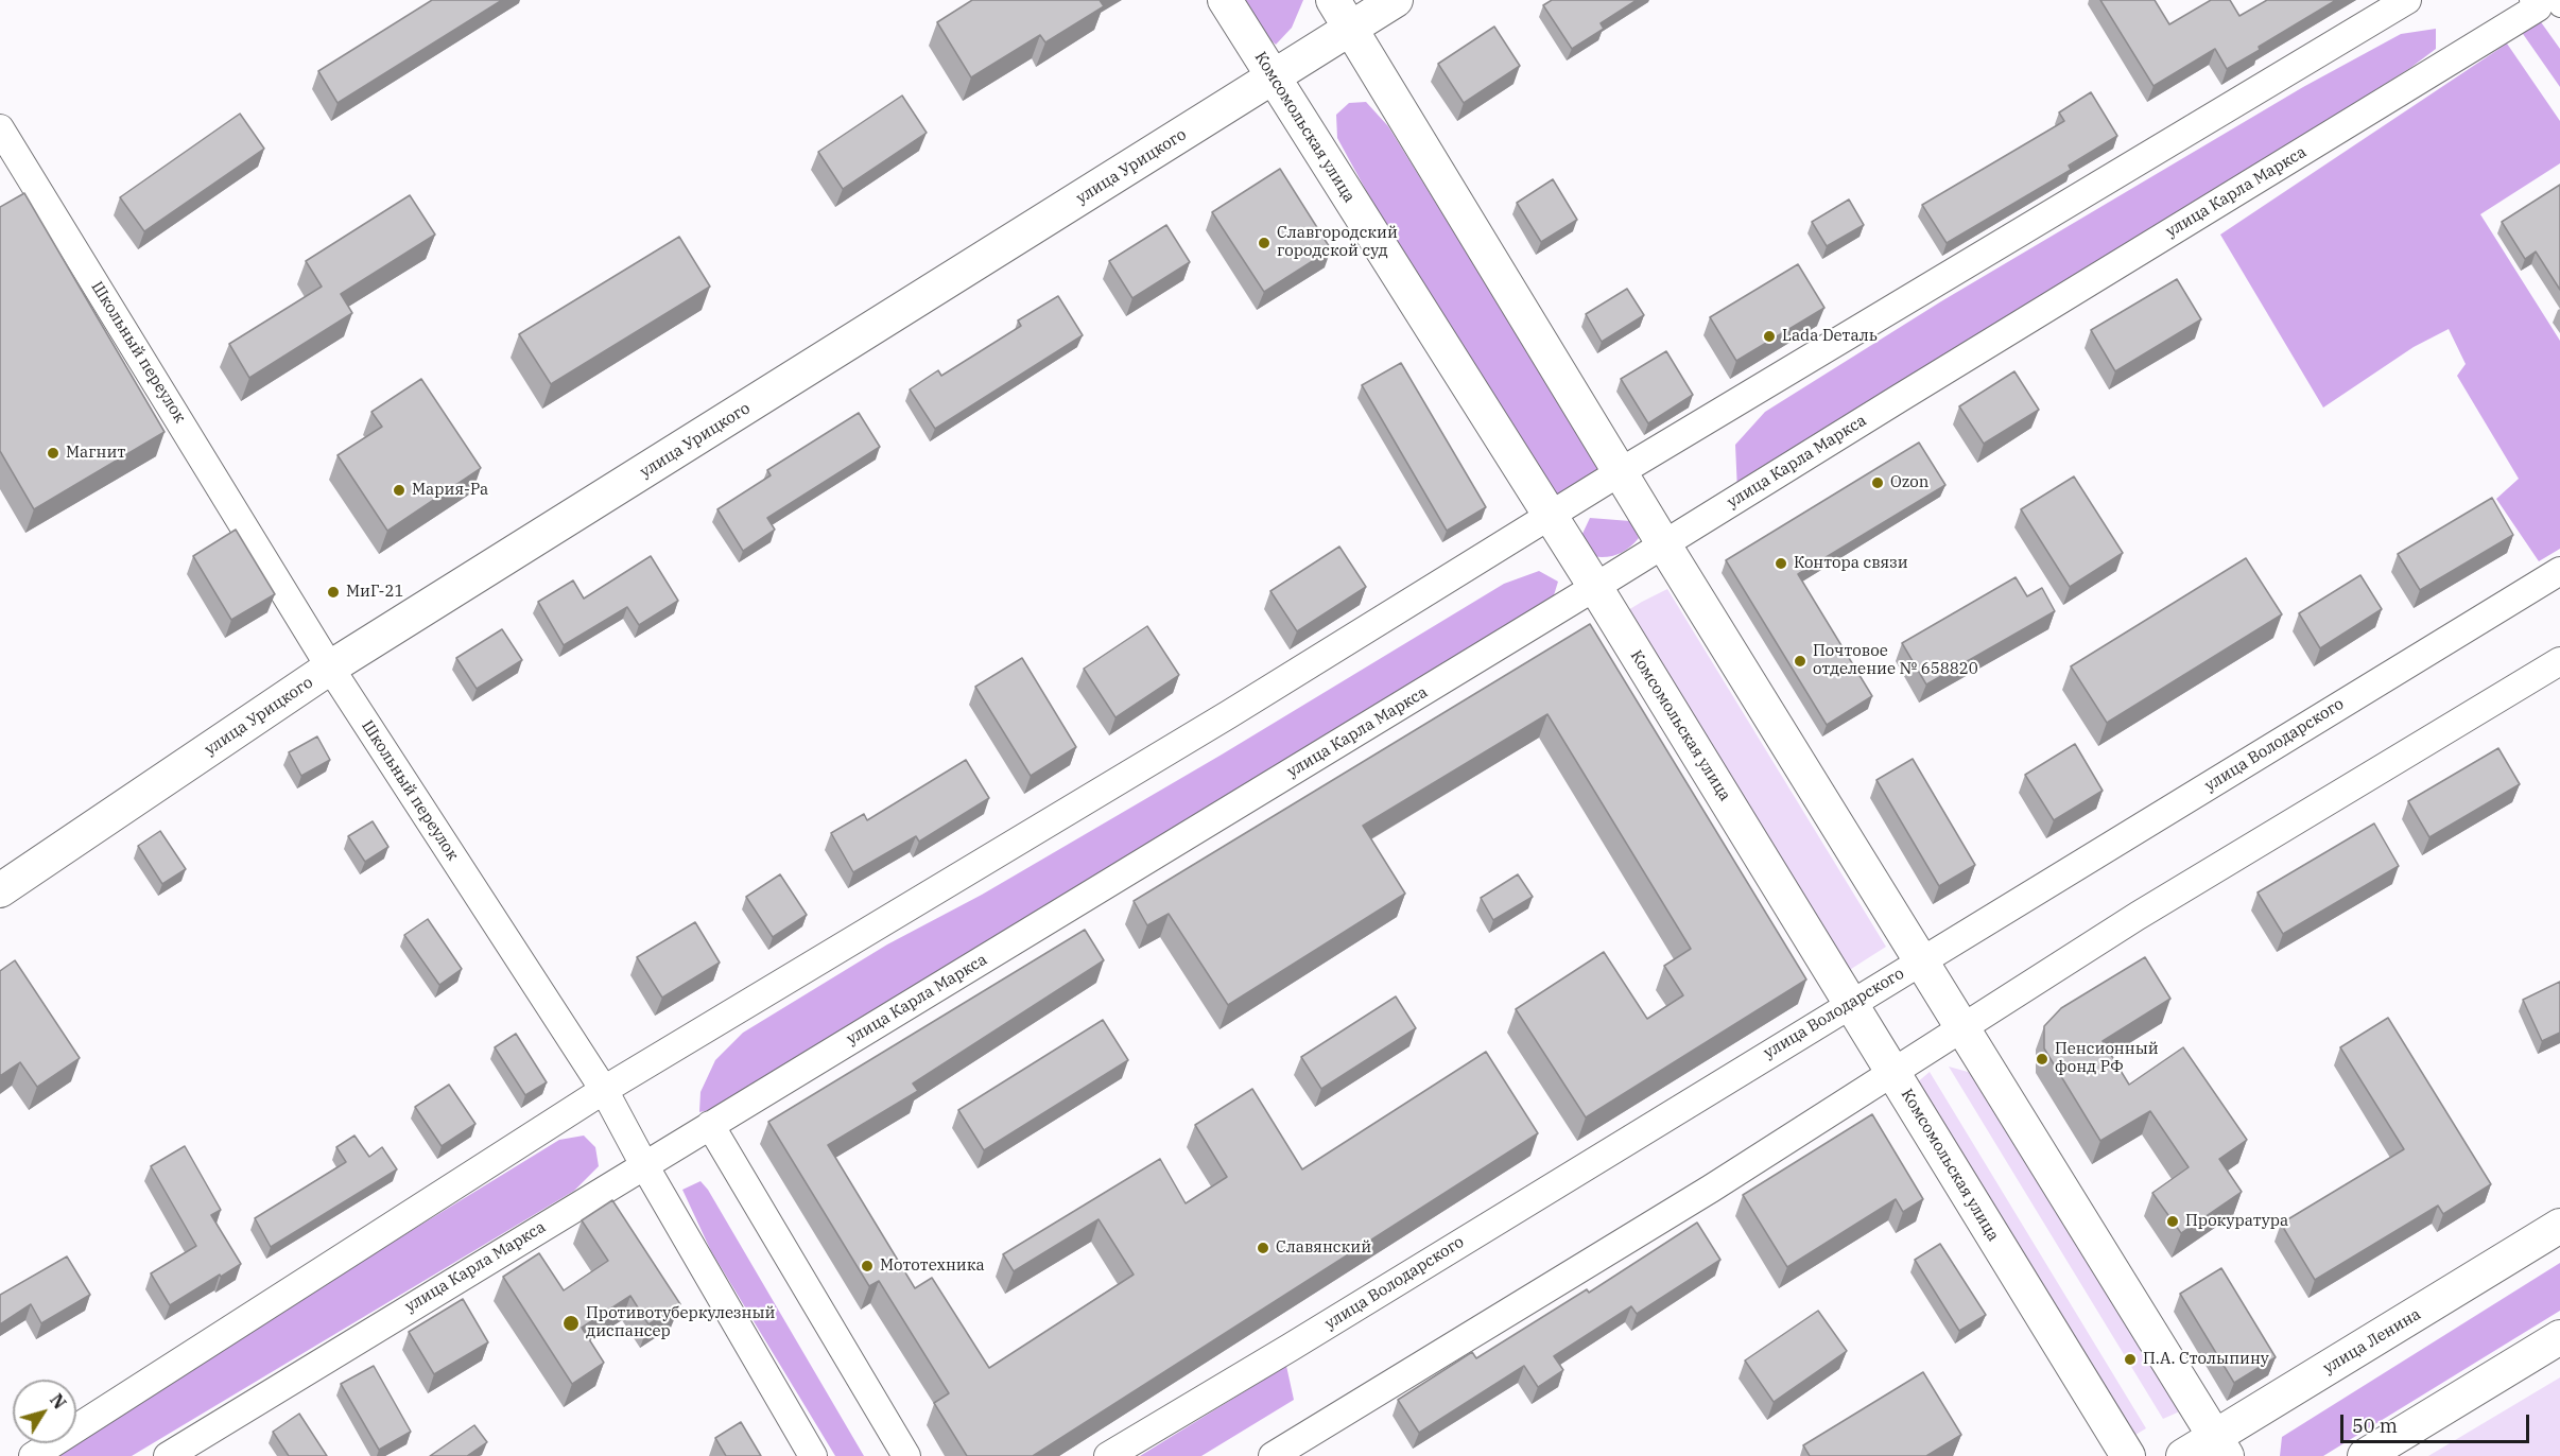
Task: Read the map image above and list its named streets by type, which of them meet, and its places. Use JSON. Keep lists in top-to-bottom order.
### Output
{
  "streets": {
    "street": [
      "Комсомольская улица",
      "улица Урицкого",
      "улица Карла Маркса",
      "Школьный переулок",
      "улица Володарского",
      "улица Ленина"
    ]
  },
  "crossings": [
    ["Комсомольская улица", "улица Урицкого"],
    ["Комсомольская улица", "улица Карла Маркса"],
    ["Комсомольская улица", "улица Володарского"],
    ["улица Урицкого", "Школьный переулок"],
    ["улица Карла Маркса", "Школьный переулок"]
  ],
  "places": [
    "Славгородский городской суд",
    "Lada Dеталь",
    "Магнит",
    "Ozon",
    "Мария-Ра",
    "Контора связи",
    "МиГ-21",
    "Почтовое отделение № 658820",
    "Пенсионный фонд РФ",
    "Прокуратура",
    "Славянский",
    "Мототехника",
    "Противотуберкулезный диспансер",
    "П.А. Столыпину"
  ],
  "scale_bar": "50 m",
  "north": "top right"
}
